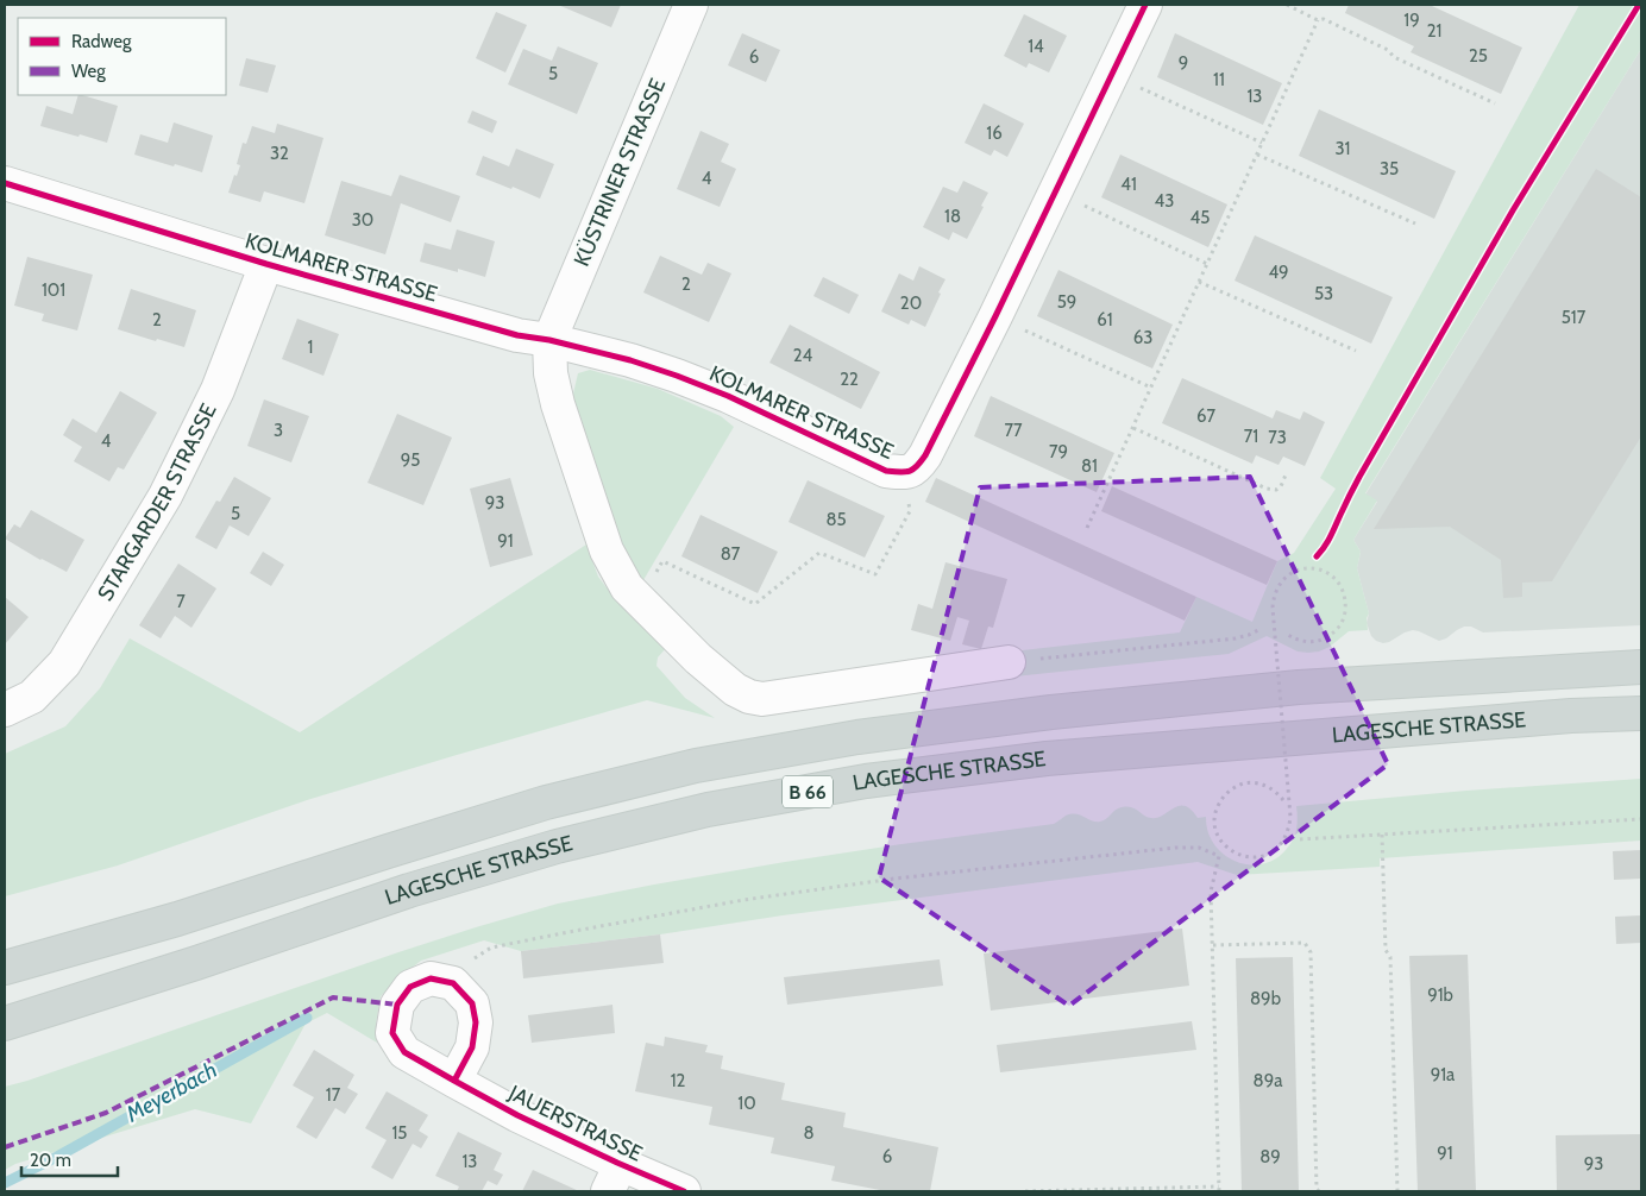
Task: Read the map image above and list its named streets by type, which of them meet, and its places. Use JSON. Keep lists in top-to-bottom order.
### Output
{
  "streets": {
    "main road": ["LAGESCHE STRASSE", "B 66"],
    "street": [
      "KÜSTRINER STRASSE",
      "KOLMARER STRASSE",
      "STARGARDER STRASSE",
      "JAUERSTRASSE"
    ]
  },
  "crossings": [
    ["KÜSTRINER STRASSE", "KOLMARER STRASSE"],
    ["KOLMARER STRASSE", "STARGARDER STRASSE"]
  ],
  "water": ["Meyerbach"],
  "house_numbers": [
    "19",
    "21",
    "14",
    "25",
    "6",
    "9",
    "5",
    "11",
    "13",
    "16",
    "31",
    "32",
    "35",
    "4",
    "41",
    "43",
    "18",
    "45",
    "30",
    "49",
    "2",
    "101",
    "53",
    "59",
    "20",
    "517",
    "2",
    "61",
    "63",
    "1",
    "24",
    "22",
    "67",
    "3",
    "77",
    "71",
    "73",
    "4",
    "79",
    "95",
    "81",
    "93",
    "5",
    "85",
    "91",
    "87",
    "7",
    "91b",
    "89b",
    "91a",
    "12",
    "89a",
    "17",
    "10",
    "15",
    "8",
    "91",
    "6",
    "89",
    "13",
    "93"
  ],
  "legend": ["Radweg", "Weg"],
  "scale_bar": "20 m"
}
